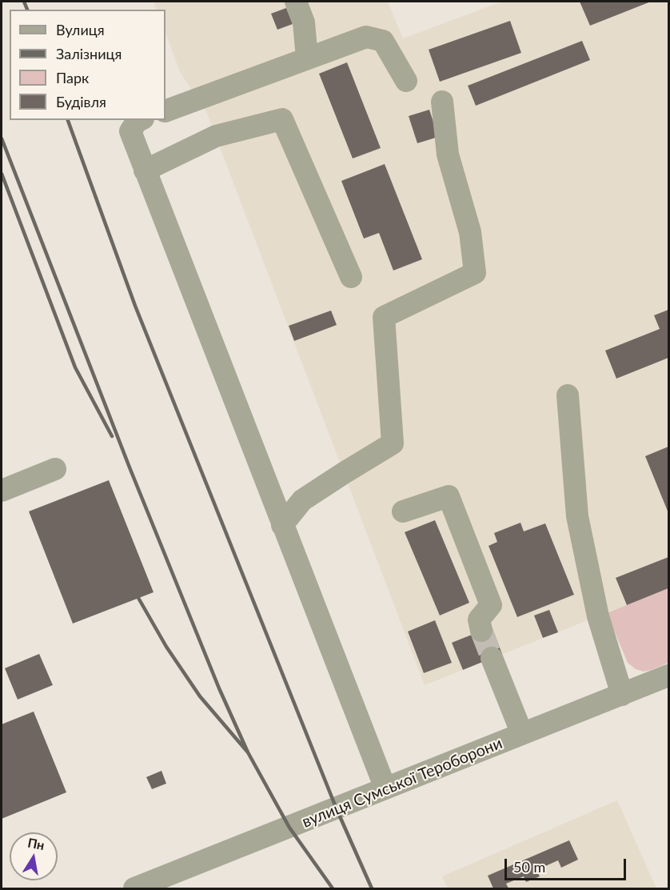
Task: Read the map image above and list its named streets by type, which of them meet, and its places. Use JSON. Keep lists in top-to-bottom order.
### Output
{
  "streets": {
    "street": ["вулиця Сумської Тероборони"]
  },
  "legend": [
    "Вулиця",
    "Залізниця",
    "Парк",
    "Будівля"
  ],
  "scale_bar": "50 m",
  "north": "top"
}
